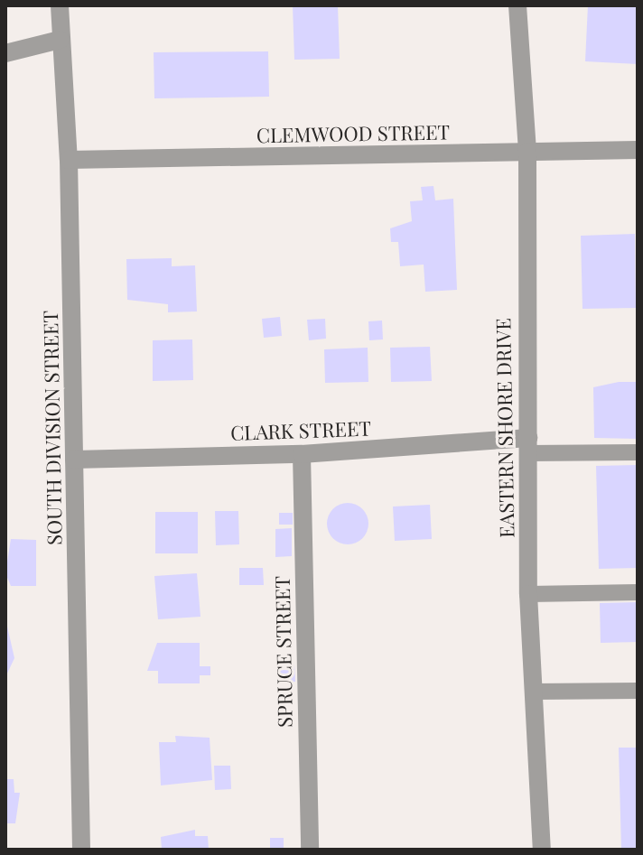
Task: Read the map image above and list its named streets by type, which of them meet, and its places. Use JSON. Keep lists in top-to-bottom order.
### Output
{
  "streets": {
    "street": [
      "CLEMWOOD STREET",
      "SOUTH DIVISION STREET",
      "EASTERN SHORE DRIVE",
      "CLARK STREET",
      "SPRUCE STREET"
    ]
  },
  "crossings": [
    ["CLEMWOOD STREET", "SOUTH DIVISION STREET"],
    ["CLEMWOOD STREET", "EASTERN SHORE DRIVE"],
    ["SOUTH DIVISION STREET", "CLARK STREET"],
    ["EASTERN SHORE DRIVE", "CLARK STREET"],
    ["CLARK STREET", "SPRUCE STREET"]
  ]
}
